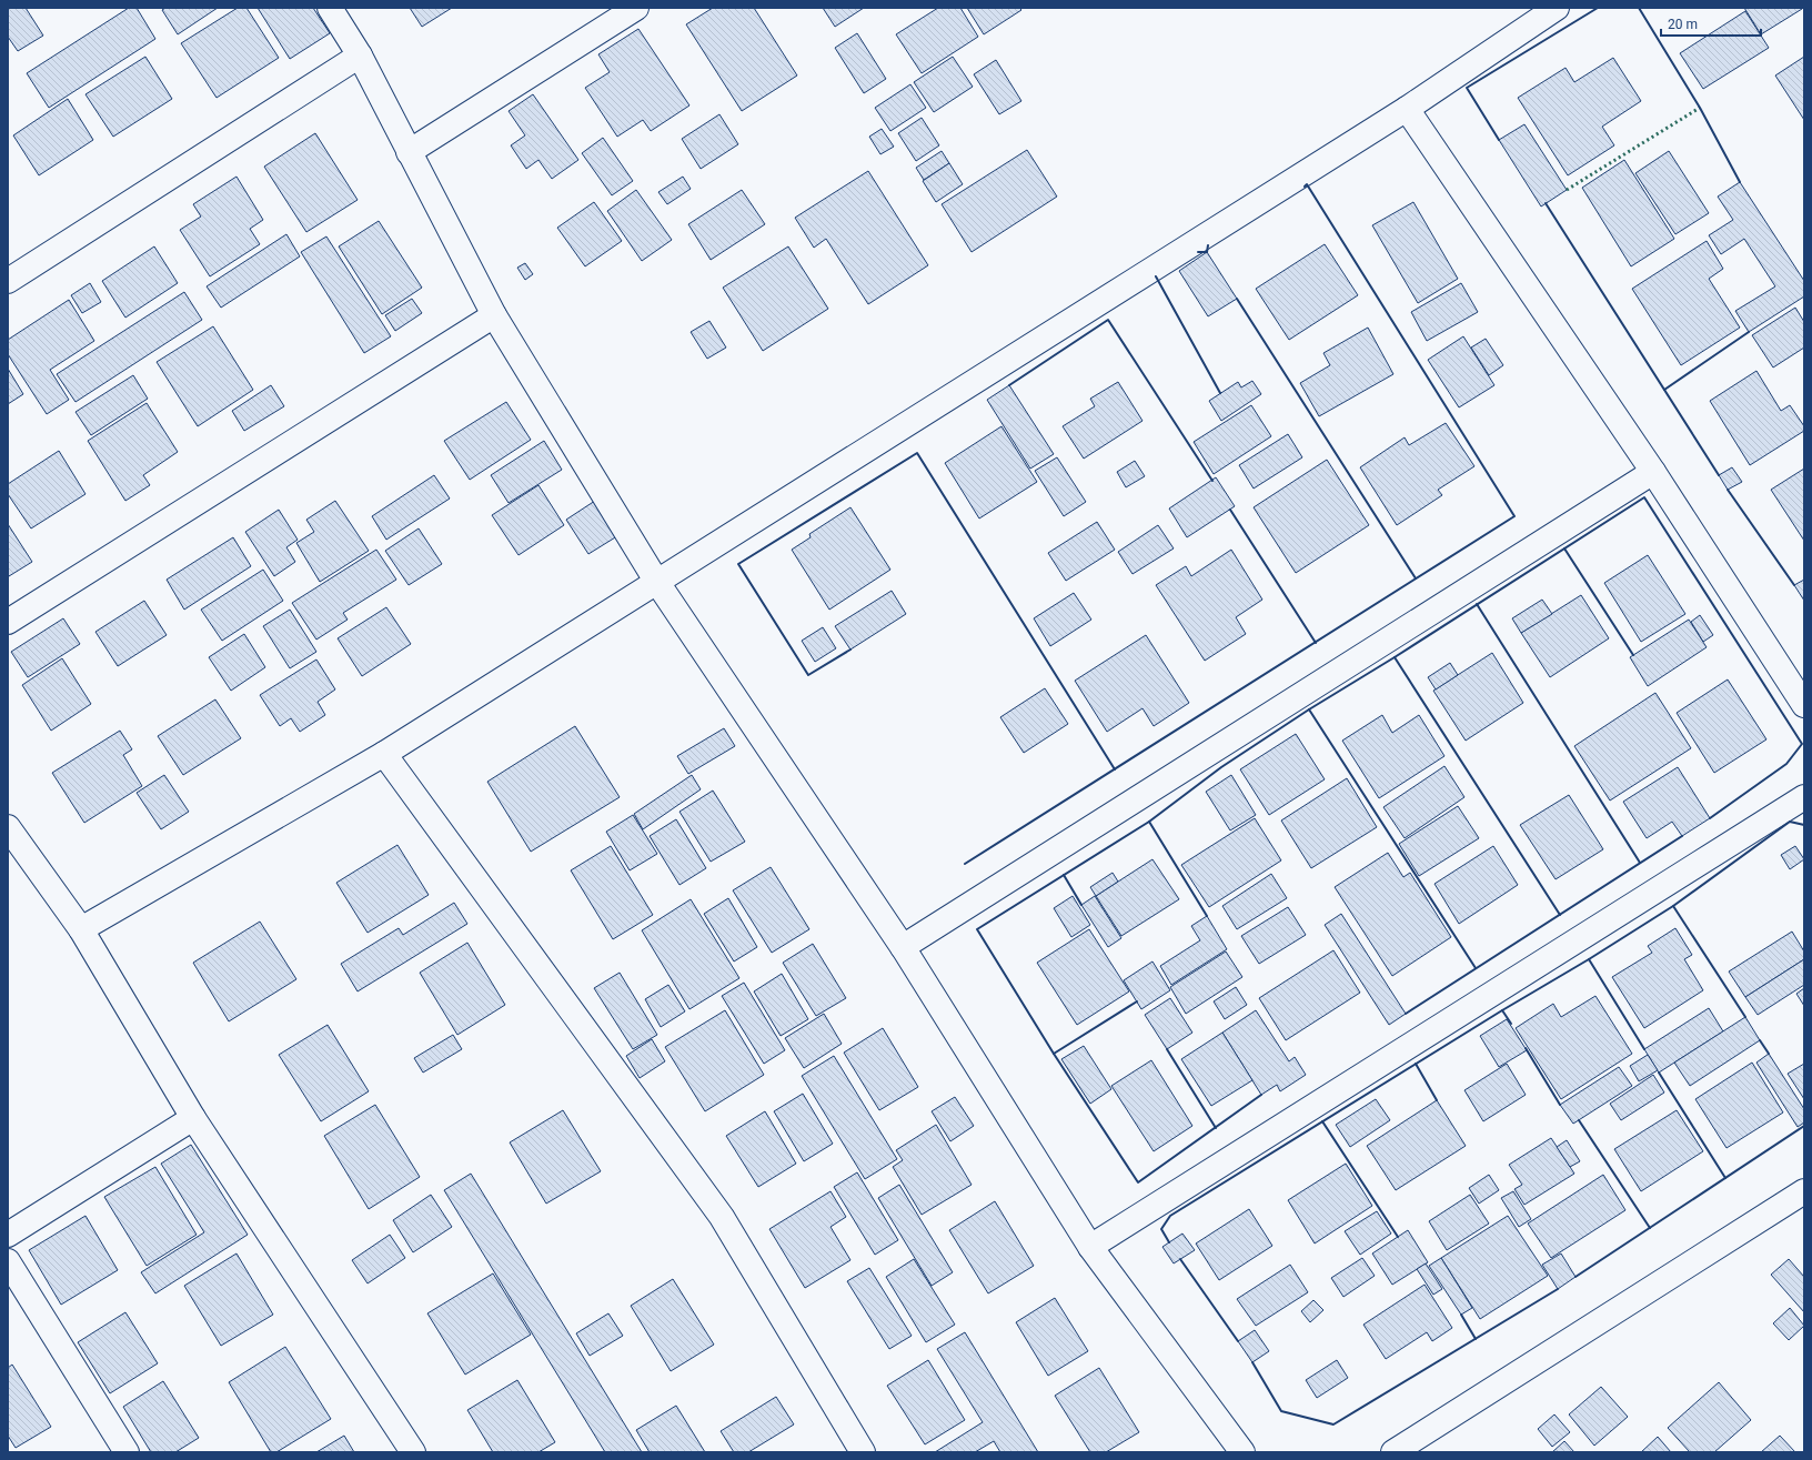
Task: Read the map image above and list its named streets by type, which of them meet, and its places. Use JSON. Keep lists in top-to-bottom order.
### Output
{
  "scale_bar": "20 m"
}
